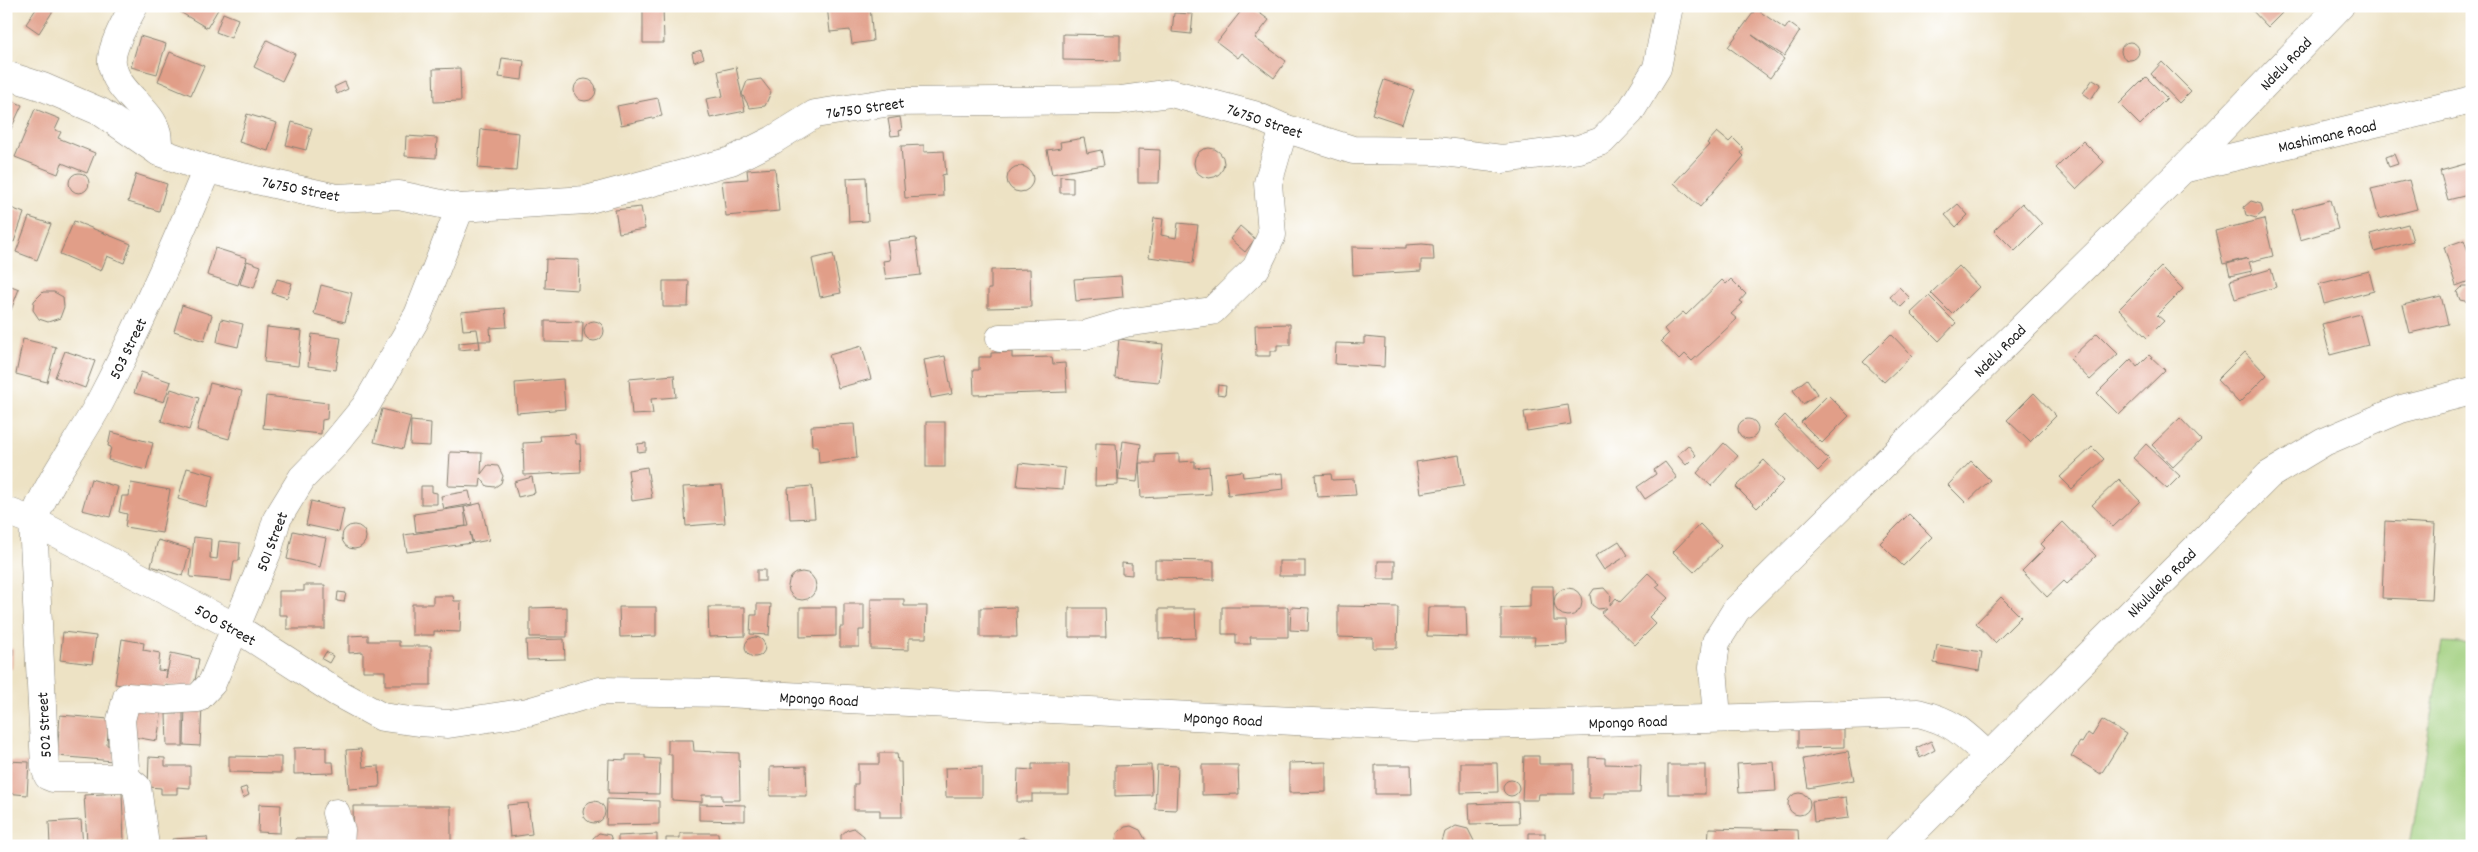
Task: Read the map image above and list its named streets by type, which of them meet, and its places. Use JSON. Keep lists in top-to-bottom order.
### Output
{
  "streets": {
    "street": [
      "Ndelu Road",
      "76750 Street",
      "Mashimane Road",
      "503 Street",
      "501 Street",
      "Nkululeko Road",
      "500 Street",
      "Mpongo Road",
      "502 Street"
    ]
  },
  "crossings": [
    ["Ndelu Road", "Mashimane Road"],
    ["Ndelu Road", "Mpongo Road"],
    ["76750 Street", "503 Street"],
    ["76750 Street", "501 Street"],
    ["503 Street", "500 Street"],
    ["503 Street", "502 Street"],
    ["501 Street", "500 Street"],
    ["501 Street", "502 Street"],
    ["Nkululeko Road", "Mpongo Road"],
    ["500 Street", "Mpongo Road"],
    ["500 Street", "502 Street"]
  ]
}
